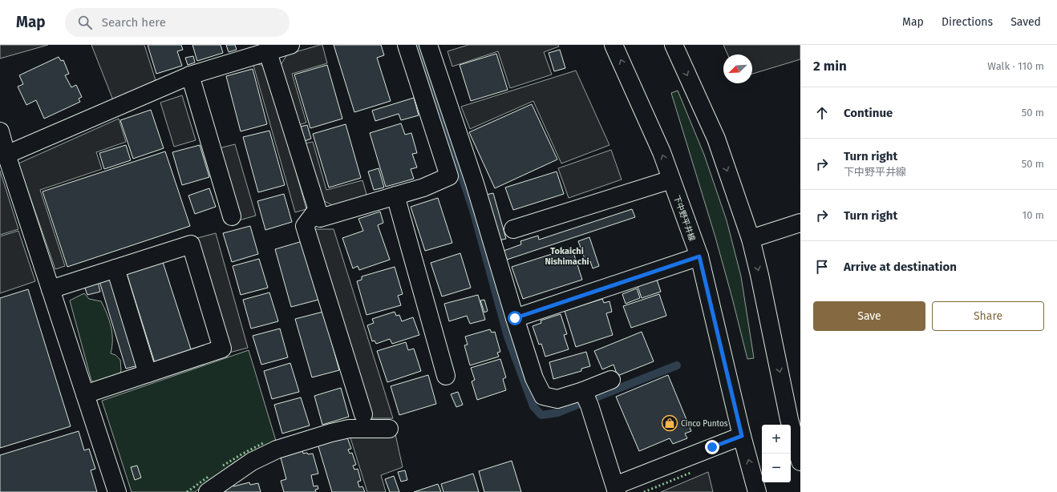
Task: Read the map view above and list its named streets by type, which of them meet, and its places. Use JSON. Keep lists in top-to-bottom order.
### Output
{
  "streets": {
    "street": ["下中野平井線"]
  },
  "districts": ["Tokaichi Nishimachi"],
  "places": {
    "shop": ["Cinco Puntos"]
  },
  "north": "bottom left",
  "page": {
    "header": "Map",
    "search": "Search here",
    "nav": ["Map", "Directions", "Saved"],
    "heading": ["2 min", "Walk · 110 m"],
    "list": [
      ["Continue", "50 m"],
      ["Turn right", "下中野平井線", "50 m"],
      ["Turn right", "10 m"],
      "Arrive at destination"
    ],
    "buttons": ["Save", "Share"],
    "map_buttons": ["+", "−"]
  }
}
